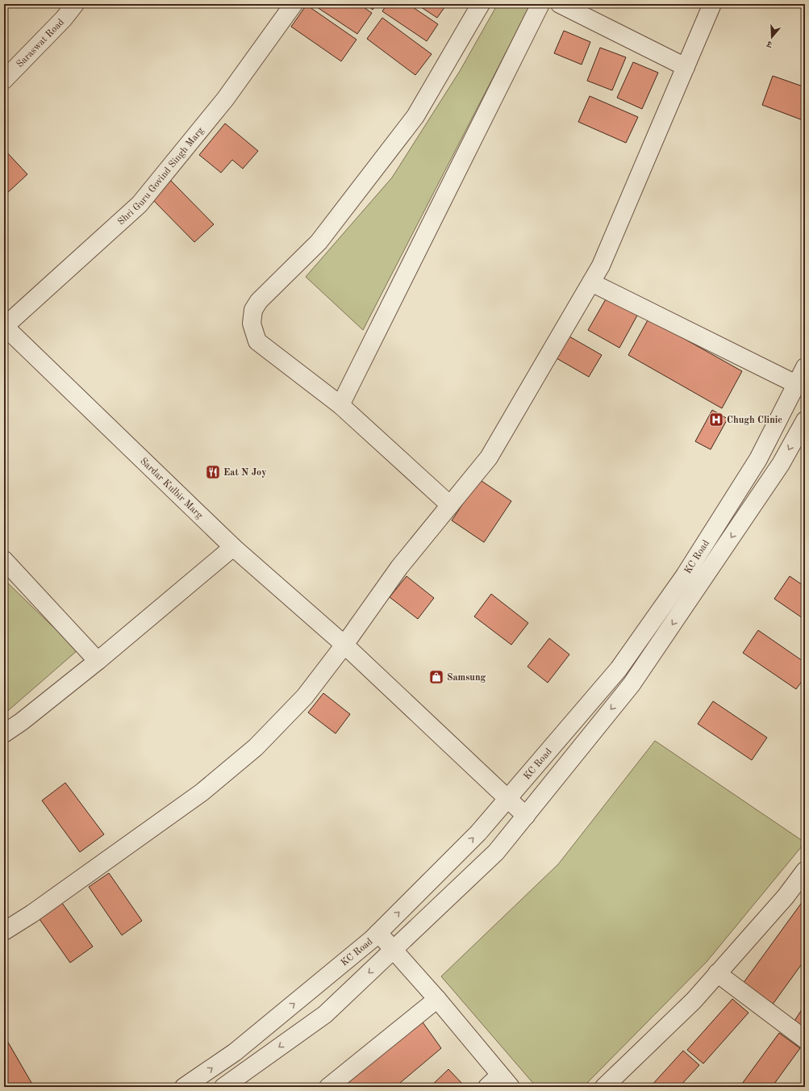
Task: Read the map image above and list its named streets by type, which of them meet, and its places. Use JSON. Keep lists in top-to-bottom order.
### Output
{
  "streets": {
    "street": [
      "Saraswat Road",
      "Shri Guru Govind Singh Marg",
      "Sardar Kulbir Marg",
      "KC Road"
    ]
  },
  "crossings": [
    ["Shri Guru Govind Singh Marg", "Sardar Kulbir Marg"],
    ["Sardar Kulbir Marg", "KC Road"]
  ],
  "places": {
    "hospital": ["Chugh Clinic"],
    "restaurant": ["Eat N Joy"],
    "shop": ["Samsung"]
  },
  "north": "bottom"
}
